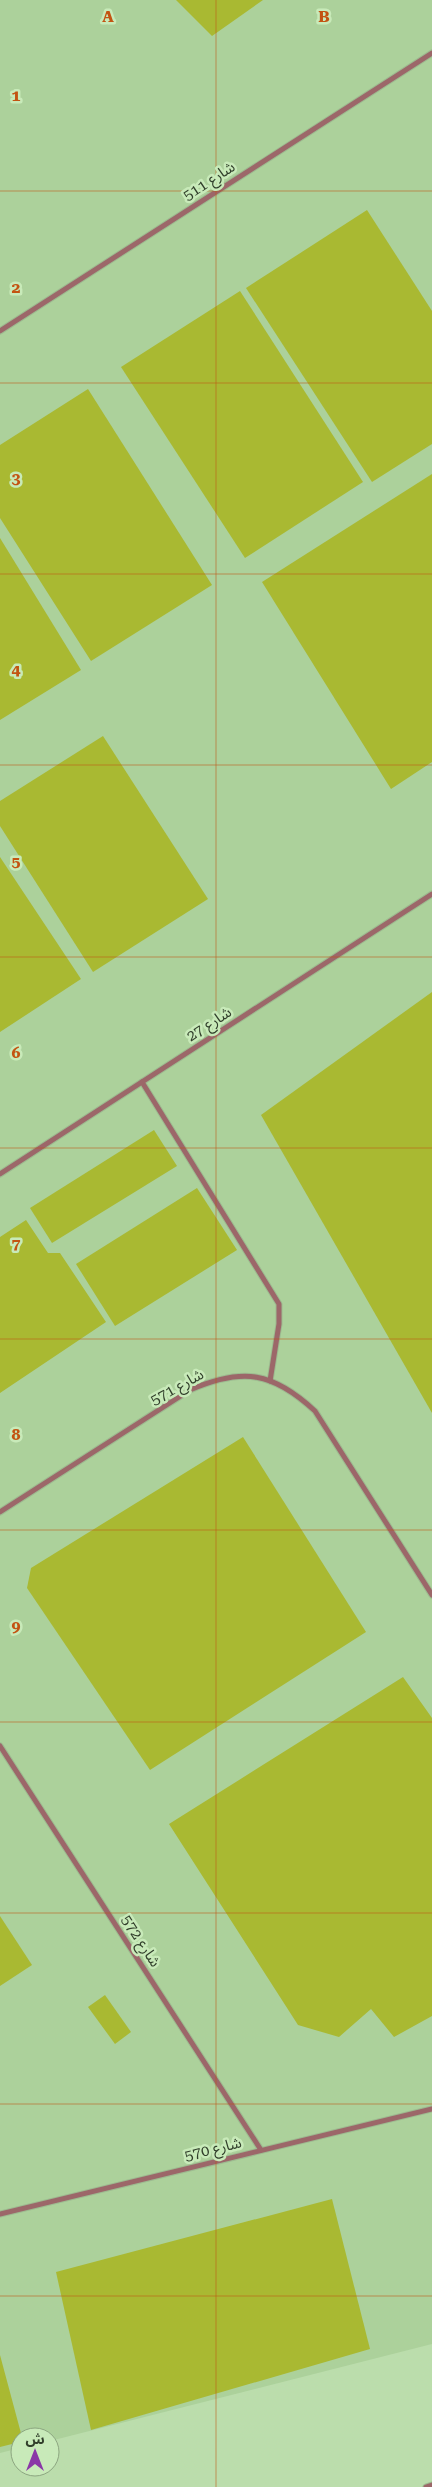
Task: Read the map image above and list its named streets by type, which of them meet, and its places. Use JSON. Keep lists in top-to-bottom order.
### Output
{
  "streets": {
    "street": [
      "شارع 511",
      "شارع 27",
      "شارع 571",
      "شارع 572",
      "شارع 570"
    ]
  },
  "crossings": [
    ["شارع 572", "شارع 570"]
  ],
  "north": "top",
  "grid": {
    "columns": ["A", "B"],
    "rows": [
      "1",
      "2",
      "3",
      "4",
      "5",
      "6",
      "7",
      "8",
      "9"
    ]
  }
}
